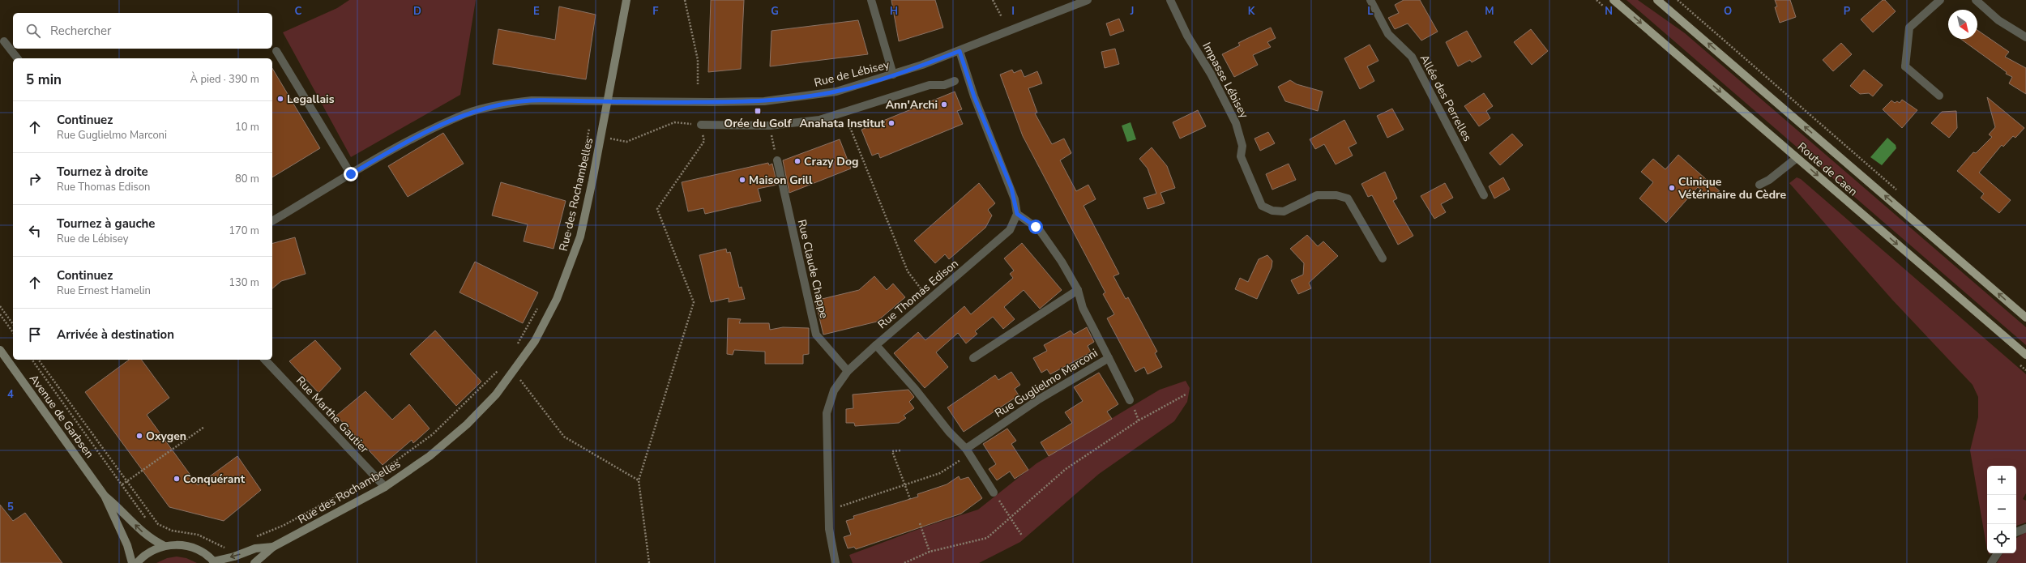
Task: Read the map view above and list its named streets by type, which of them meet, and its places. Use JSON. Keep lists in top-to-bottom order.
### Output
{
  "streets": {
    "main road": ["Route de Caen", "Rue des Rochambelles", "Avenue de Garbsen"],
    "street": [
      "Rue de Lébisey",
      "Impasse Lébisey",
      "Allée des Perrelles",
      "Rue Claude Chappe",
      "Rue Thomas Edison",
      "Rue Guglielmo Marconi",
      "Rue Marthe Gautier"
    ]
  },
  "crossings": [
    ["Rue de Lébisey", "Rue des Rochambelles"],
    ["Rue des Rochambelles", "Rue Marthe Gautier"],
    ["Rue Claude Chappe", "Rue Thomas Edison"],
    ["Rue Thomas Edison", "Rue Guglielmo Marconi"]
  ],
  "places": {
    "other": [
      "Legallais",
      "Ann'Archi",
      "Anahata Institut",
      "Crazy Dog",
      "Maison Grill",
      "Clinique Vétérinaire du Cèdre",
      "Oxygen",
      "Conquérant"
    ],
    "transit": ["Orée du Golf"]
  },
  "north": "bottom right",
  "page": {
    "search": "Rechercher",
    "heading": ["5 min", "À pied · 390 m"],
    "list": [
      ["Continuez", "Rue Guglielmo Marconi", "10 m"],
      ["Tournez à droite", "Rue Thomas Edison", "80 m"],
      ["Tournez à gauche", "Rue de Lébisey", "170 m"],
      ["Continuez", "Rue Ernest Hamelin", "130 m"],
      "Arrivée à destination"
    ],
    "map_buttons": ["+", "−"]
  },
  "grid": {
    "columns": [
      "C",
      "D",
      "E",
      "F",
      "G",
      "H",
      "I",
      "J",
      "K",
      "L",
      "M",
      "N",
      "O",
      "P"
    ],
    "rows": ["4", "5"]
  }
}
